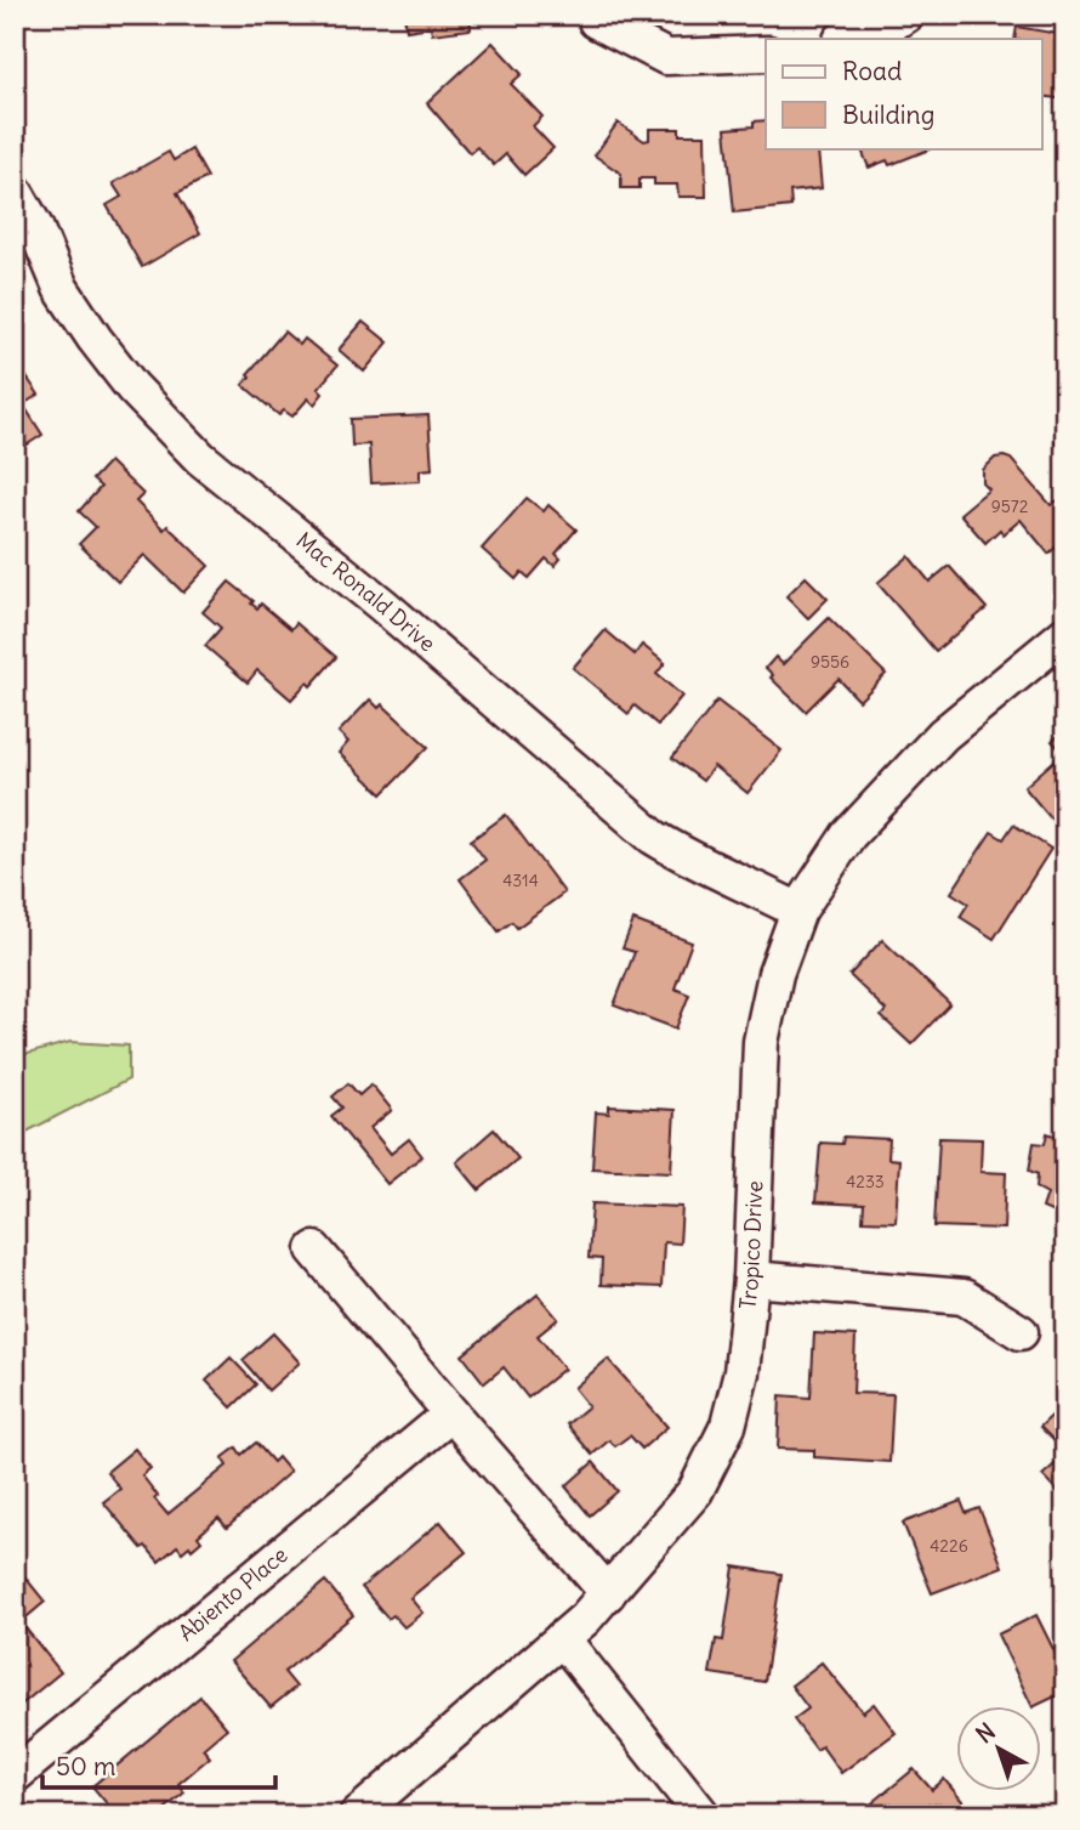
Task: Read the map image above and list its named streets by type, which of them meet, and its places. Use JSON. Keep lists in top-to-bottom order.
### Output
{
  "streets": {
    "street": ["Mac Ronald Drive", "Tropico Drive", "Abiento Place"]
  },
  "crossings": [
    ["Mac Ronald Drive", "Tropico Drive"]
  ],
  "house_numbers": [
    "9572",
    "9556",
    "4314",
    "4233",
    "4226"
  ],
  "legend": ["Road", "Building"],
  "scale_bar": "50 m",
  "north": "top left"
}
